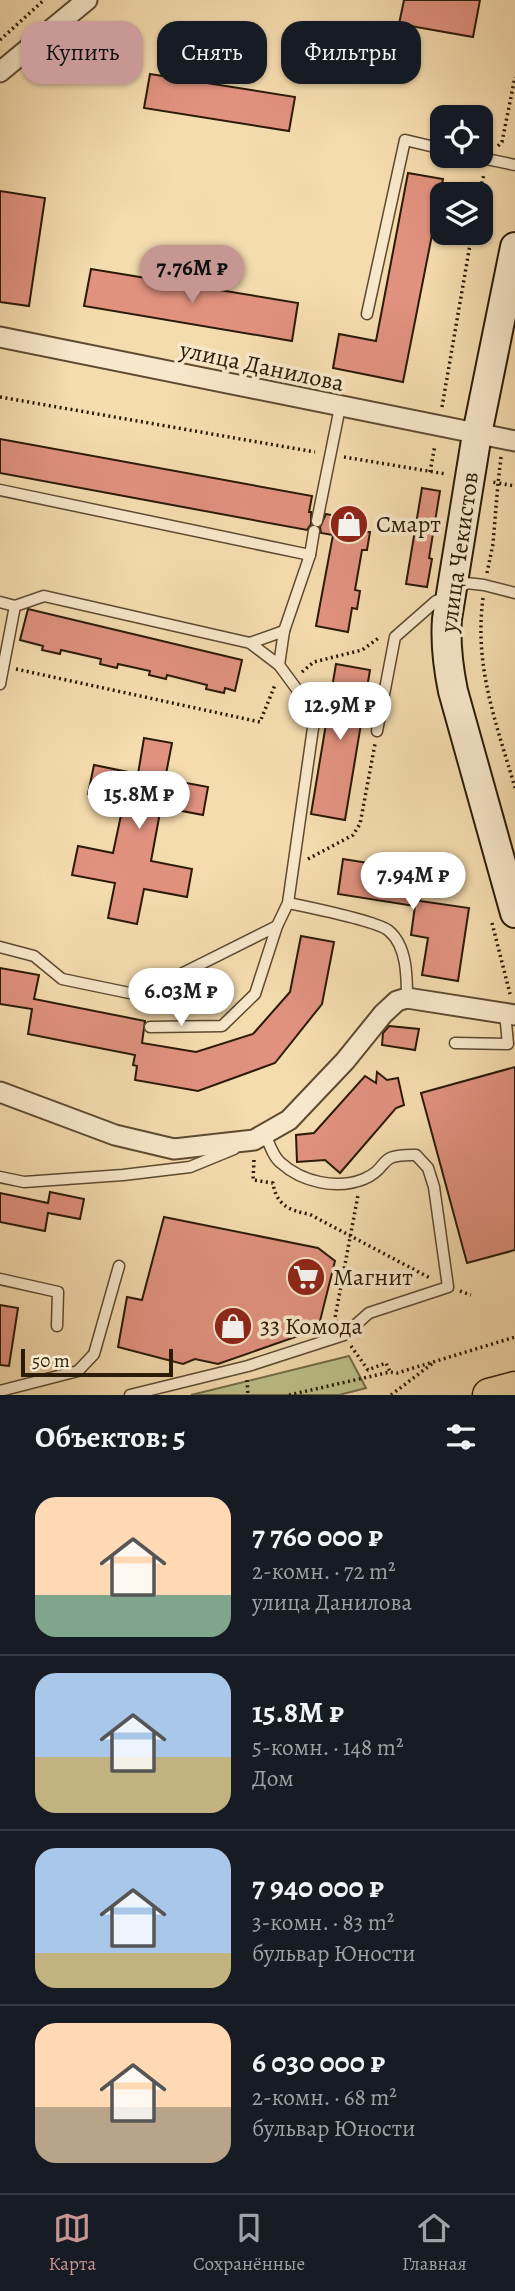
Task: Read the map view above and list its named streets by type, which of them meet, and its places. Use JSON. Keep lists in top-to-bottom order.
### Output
{
  "streets": {
    "street": ["улица Данилова", "улица Чекистов"]
  },
  "crossings": [
    ["улица Данилова", "улица Чекистов"]
  ],
  "places": {
    "shop": ["Смарт", "33 Комода"],
    "supermarket": ["Магнит"]
  },
  "scale_bar": "50 m",
  "page": {
    "chip": ["Купить", "Снять", "Фильтры"],
    "price": [
      "7.76M ₽",
      "12.9M ₽",
      "15.8M ₽",
      "7.94M ₽",
      "6.03M ₽"
    ],
    "scale": "50 m",
    "heading": "Объектов: 5",
    "list": [
      {
        "name": "7 760 000 ₽",
        "note": "2-комн. · 72 m² · улица Данилова"
      },
      {
        "name": "15.8M ₽",
        "note": "5-комн. · 148 m² · Дом"
      },
      {
        "name": "7 940 000 ₽",
        "note": "3-комн. · 83 m² · бульвар Юности"
      },
      {
        "name": "6 030 000 ₽",
        "note": "2-комн. · 68 m² · бульвар Юности"
      }
    ],
    "tabs": ["Карта", "Сохранённые", "Главная"]
  }
}
